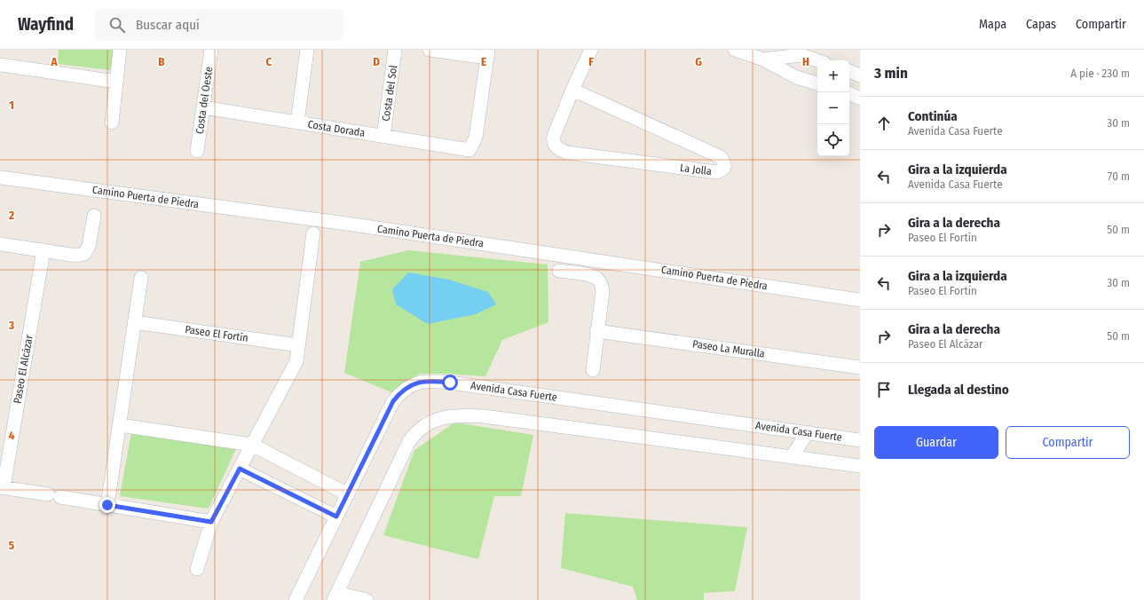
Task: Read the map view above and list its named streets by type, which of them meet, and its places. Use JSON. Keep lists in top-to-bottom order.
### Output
{
  "streets": {
    "street": [
      "Costa del Sol",
      "Costa del Oeste",
      "Costa Dorada",
      "La Jolla",
      "Camino Puerta de Piedra",
      "Paseo El Fortín",
      "Paseo La Muralla",
      "Paseo El Alcázar",
      "Avenida Casa Fuerte"
    ]
  },
  "crossings": [
    ["Costa del Sol", "Costa Dorada"],
    ["Costa del Oeste", "Costa Dorada"]
  ],
  "page": {
    "header": "Wayfind",
    "search": "Buscar aquí",
    "nav": ["Mapa", "Capas", "Compartir"],
    "heading": ["3 min", "A pie · 230 m"],
    "map_buttons": ["+", "−"],
    "list": [
      ["Continúa", "Avenida Casa Fuerte", "30 m"],
      ["Gira a la izquierda", "Avenida Casa Fuerte", "70 m"],
      ["Gira a la derecha", "Paseo El Fortín", "50 m"],
      ["Gira a la izquierda", "Paseo El Fortín", "30 m"],
      ["Gira a la derecha", "Paseo El Alcázar", "50 m"],
      "Llegada al destino"
    ],
    "buttons": ["Guardar", "Compartir"]
  },
  "grid": {
    "columns": [
      "A",
      "B",
      "C",
      "D",
      "E",
      "F",
      "G",
      "H"
    ],
    "rows": [
      "1",
      "2",
      "3",
      "4",
      "5"
    ]
  }
}
